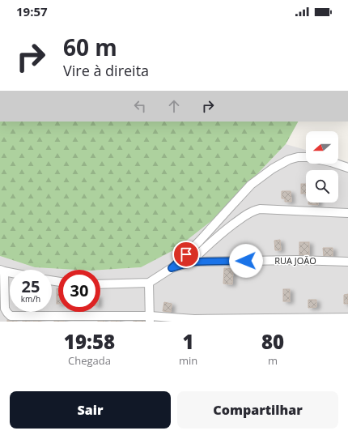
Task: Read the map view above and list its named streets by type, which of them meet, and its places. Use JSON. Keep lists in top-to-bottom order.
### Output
{
  "streets": {
    "street": ["RUA JOÃO"]
  },
  "north": "left",
  "page": {
    "status": "19:57",
    "turn": ["60 m", "Vire à direita"],
    "speed": "25 km/h",
    "limit": "30",
    "eta": [
      "19:58",
      "Chegada",
      "1",
      "min",
      "80",
      "m"
    ],
    "buttons": ["Sair", "Compartilhar"]
  }
}
